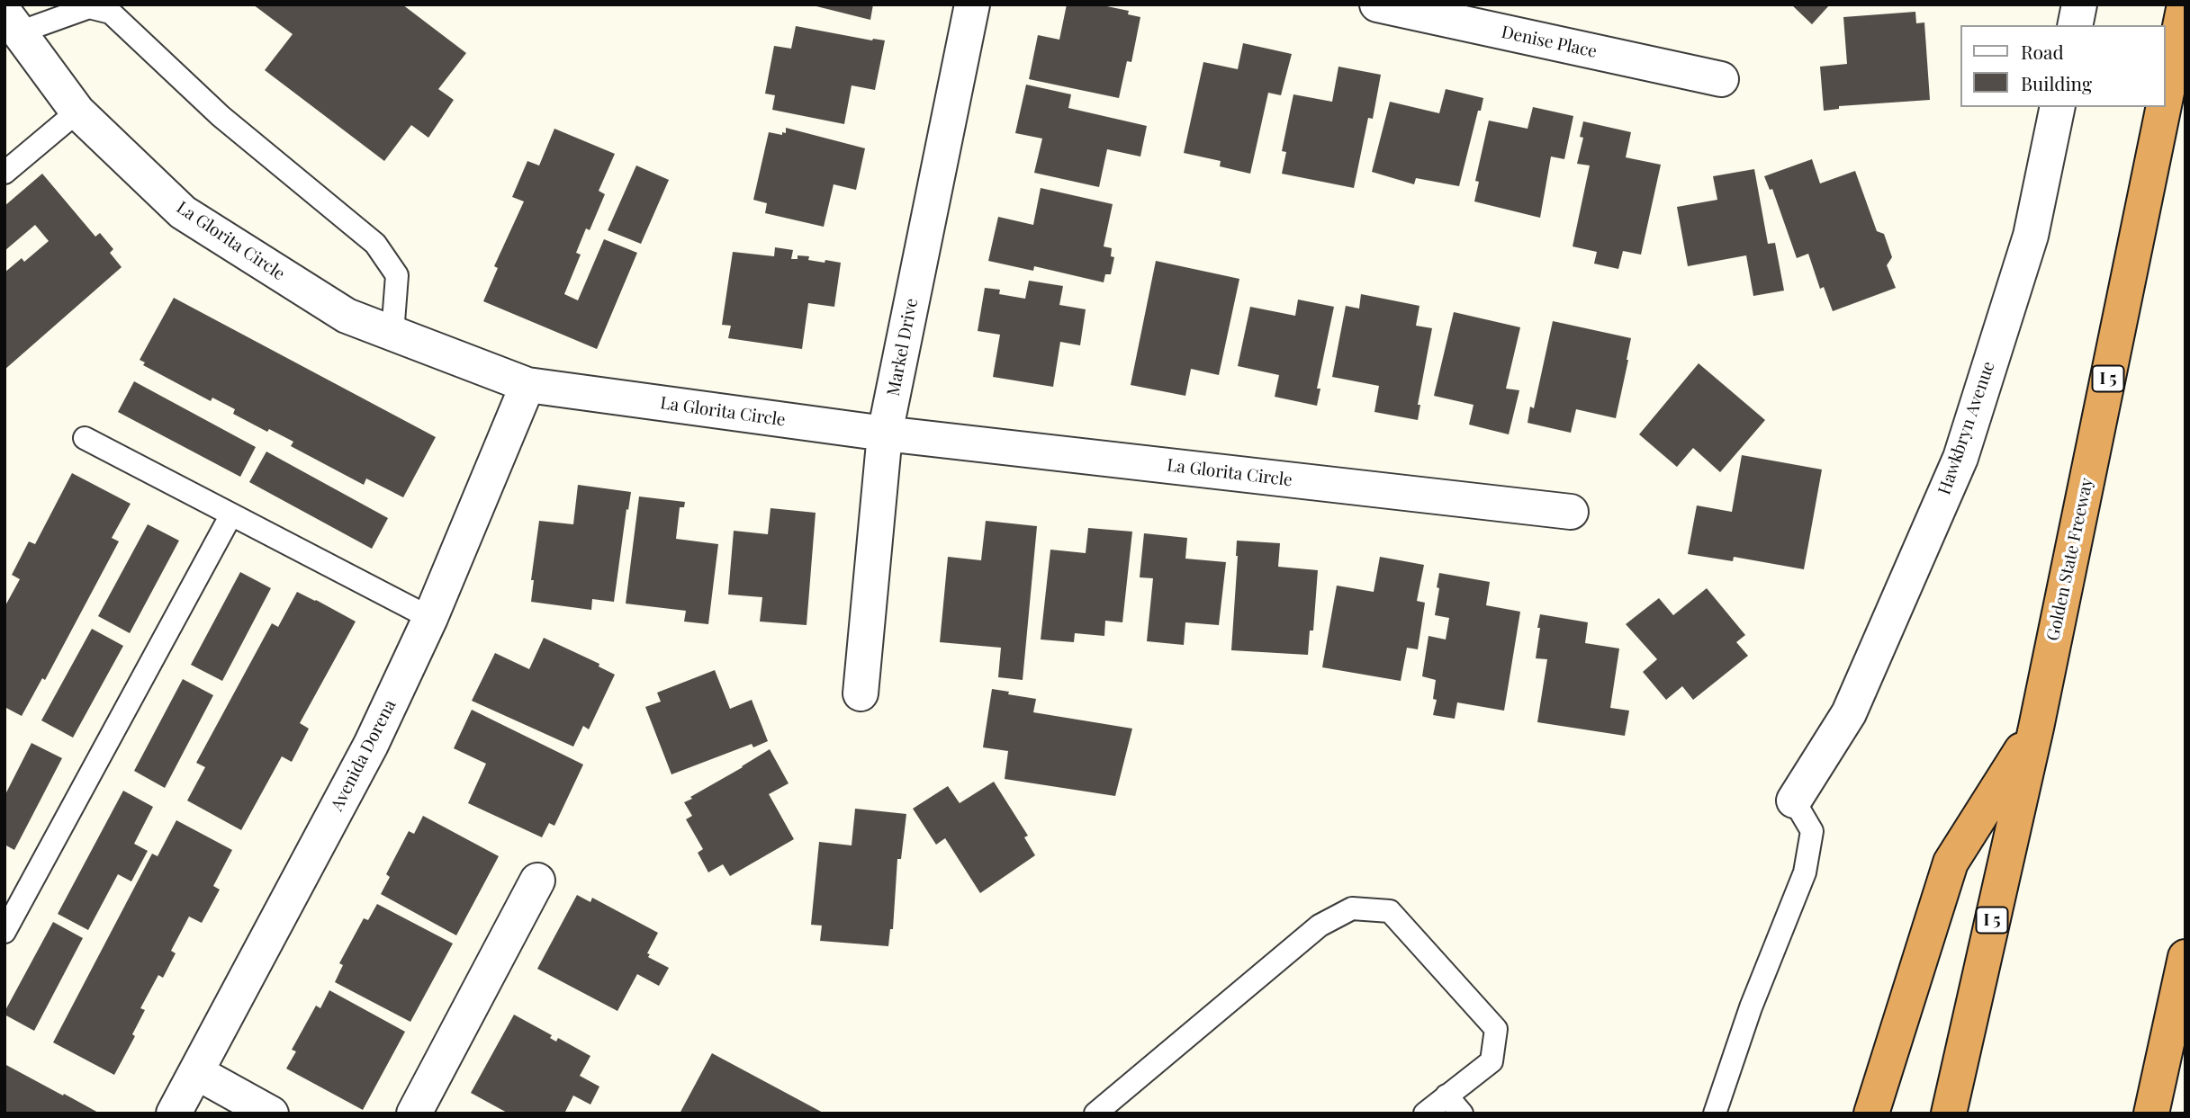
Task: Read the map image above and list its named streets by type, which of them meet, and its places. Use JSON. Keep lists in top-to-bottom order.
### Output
{
  "streets": {
    "highway": ["I 5", "Golden State Freeway"],
    "street": [
      "Denise Place",
      "La Glorita Circle",
      "Markel Drive",
      "Hawkbryn Avenue",
      "Avenida Dorena"
    ]
  },
  "crossings": [
    ["La Glorita Circle", "Markel Drive"],
    ["La Glorita Circle", "Avenida Dorena"]
  ],
  "legend": ["Road", "Building"]
}
